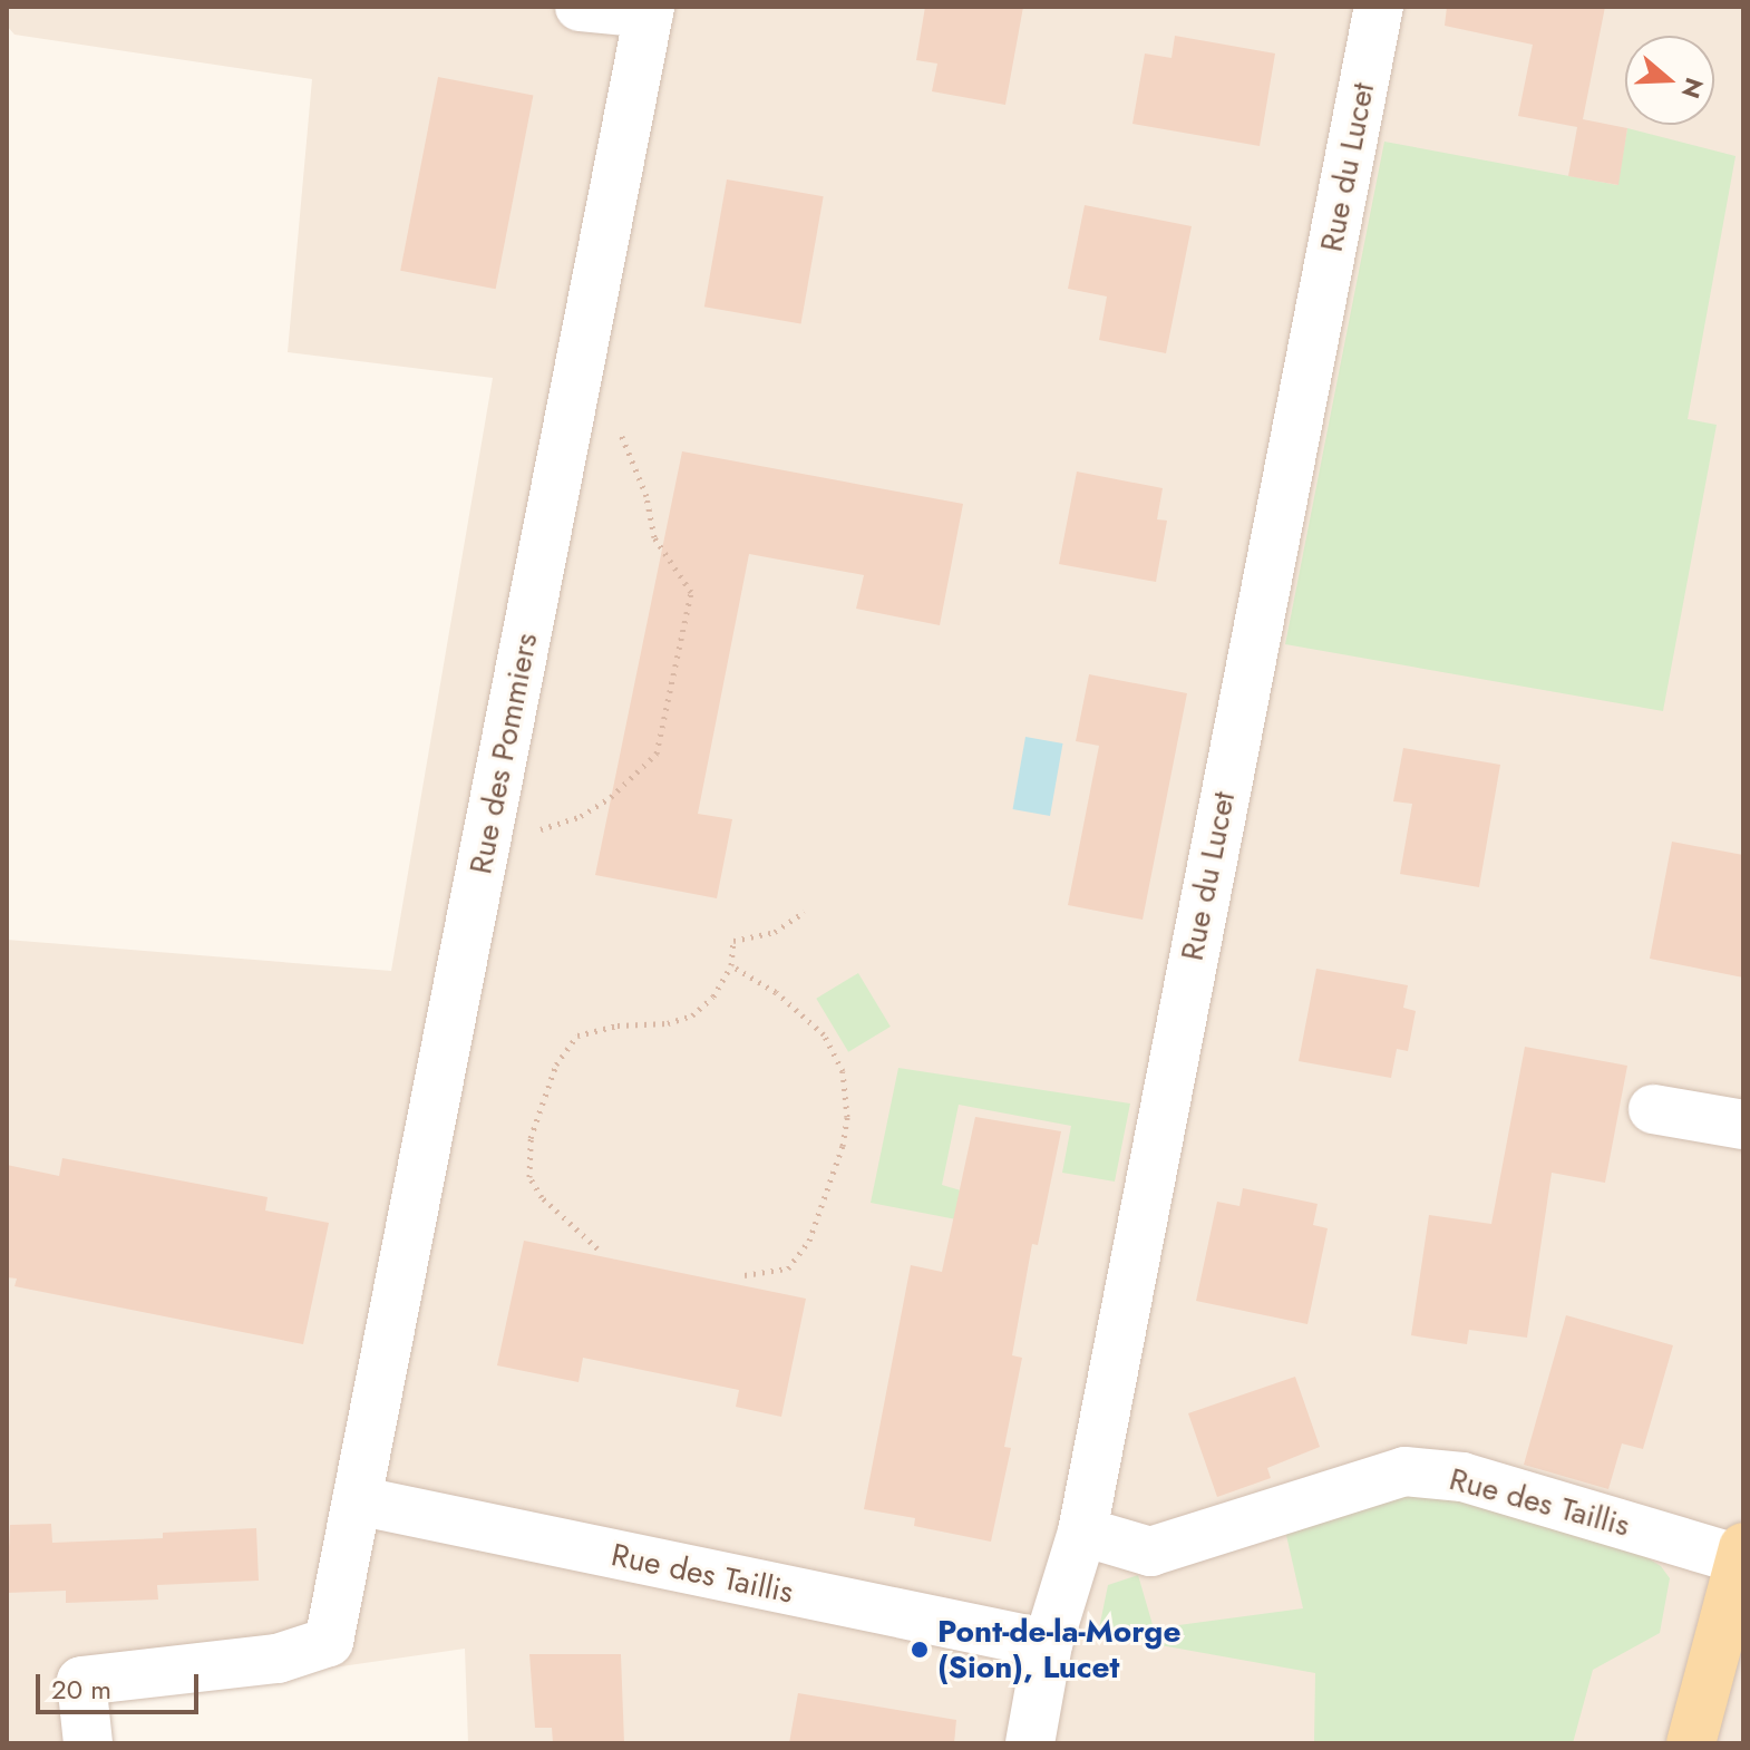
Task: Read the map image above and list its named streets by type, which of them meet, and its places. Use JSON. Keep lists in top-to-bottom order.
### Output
{
  "streets": {
    "street": ["Rue du Lucet", "Rue des Pommiers", "Rue des Taillis"]
  },
  "crossings": [
    ["Rue du Lucet", "Rue des Taillis"],
    ["Rue des Pommiers", "Rue des Taillis"]
  ],
  "places": ["Pont-de-la-Morge (Sion), Lucet"],
  "scale_bar": "20 m",
  "north": "right"
}
